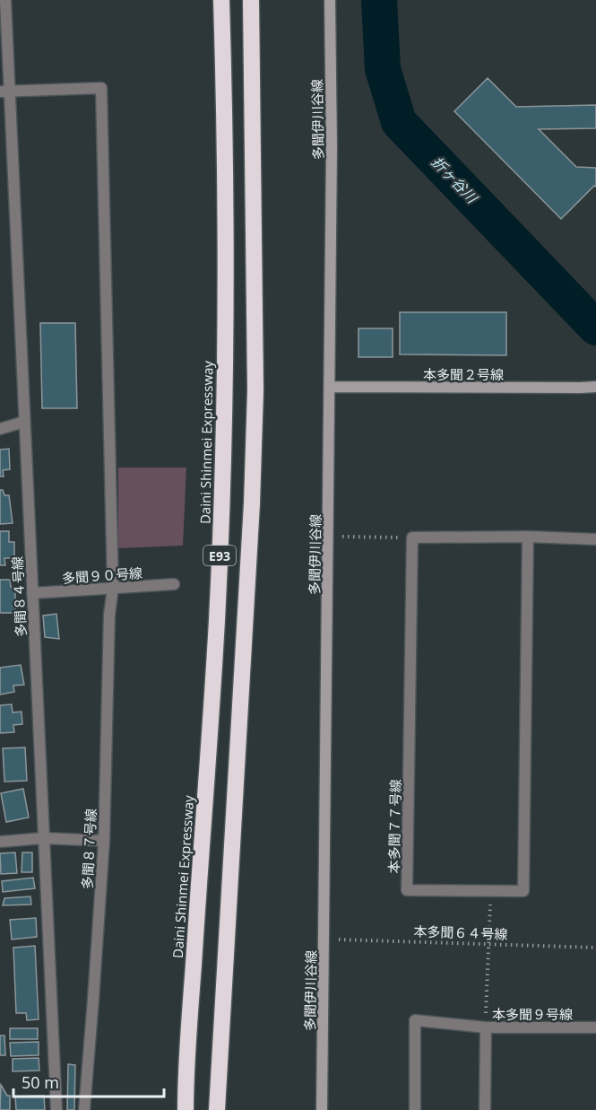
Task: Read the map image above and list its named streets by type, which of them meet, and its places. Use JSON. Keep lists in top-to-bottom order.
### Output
{
  "streets": {
    "highway": ["Daini Shinmei Expressway", "E93"],
    "street": [
      "多聞伊川谷線",
      "本多聞２号線",
      "多聞９０号線",
      "多聞８４号線",
      "本多聞７７号線",
      "多聞８７号線",
      "本多聞９号線"
    ],
    "path": ["本多聞６４号線"]
  },
  "crossings": [
    ["多聞伊川谷線", "本多聞２号線"],
    ["多聞伊川谷線", "本多聞６４号線"],
    ["多聞９０号線", "多聞８４号線"],
    ["多聞９０号線", "多聞８７号線"],
    ["多聞８４号線", "多聞８７号線"]
  ],
  "water": ["折ヶ谷川"],
  "scale_bar": "50 m"
}
